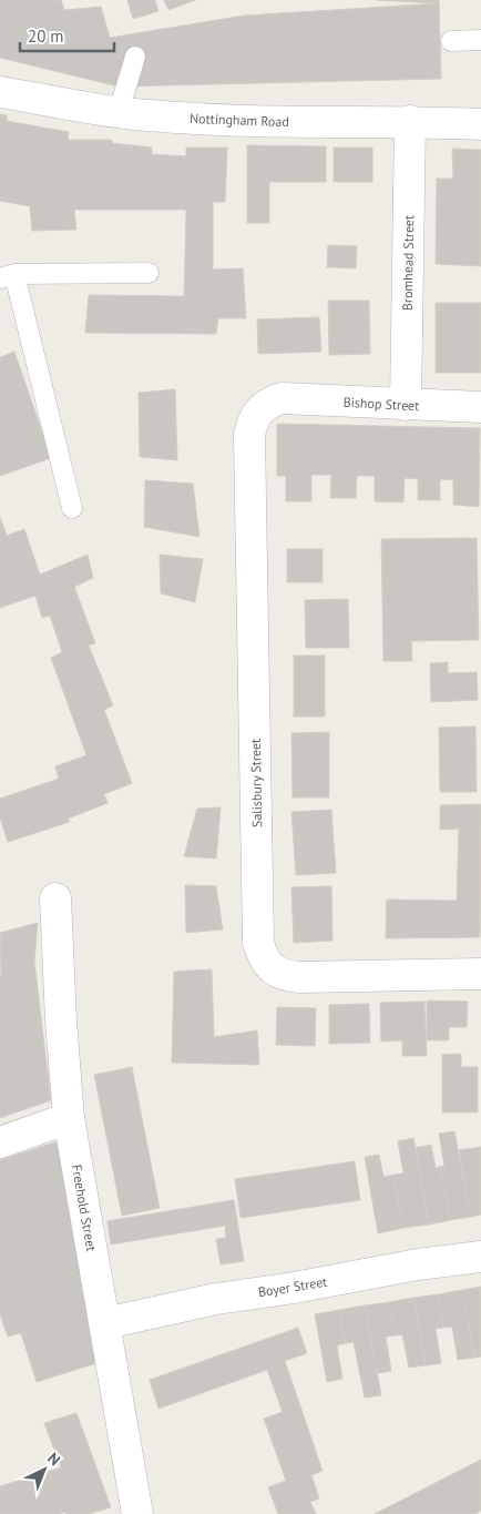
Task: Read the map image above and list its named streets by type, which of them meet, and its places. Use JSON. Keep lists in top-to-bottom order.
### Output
{
  "streets": {
    "street": [
      "Nottingham Road",
      "Bromhead Street",
      "Bishop Street",
      "Salisbury Street",
      "Freehold Street",
      "Boyer Street"
    ]
  },
  "crossings": [
    ["Nottingham Road", "Bromhead Street"],
    ["Bromhead Street", "Bishop Street"],
    ["Bishop Street", "Salisbury Street"],
    ["Freehold Street", "Boyer Street"]
  ],
  "scale_bar": "20 m",
  "north": "top right"
}
